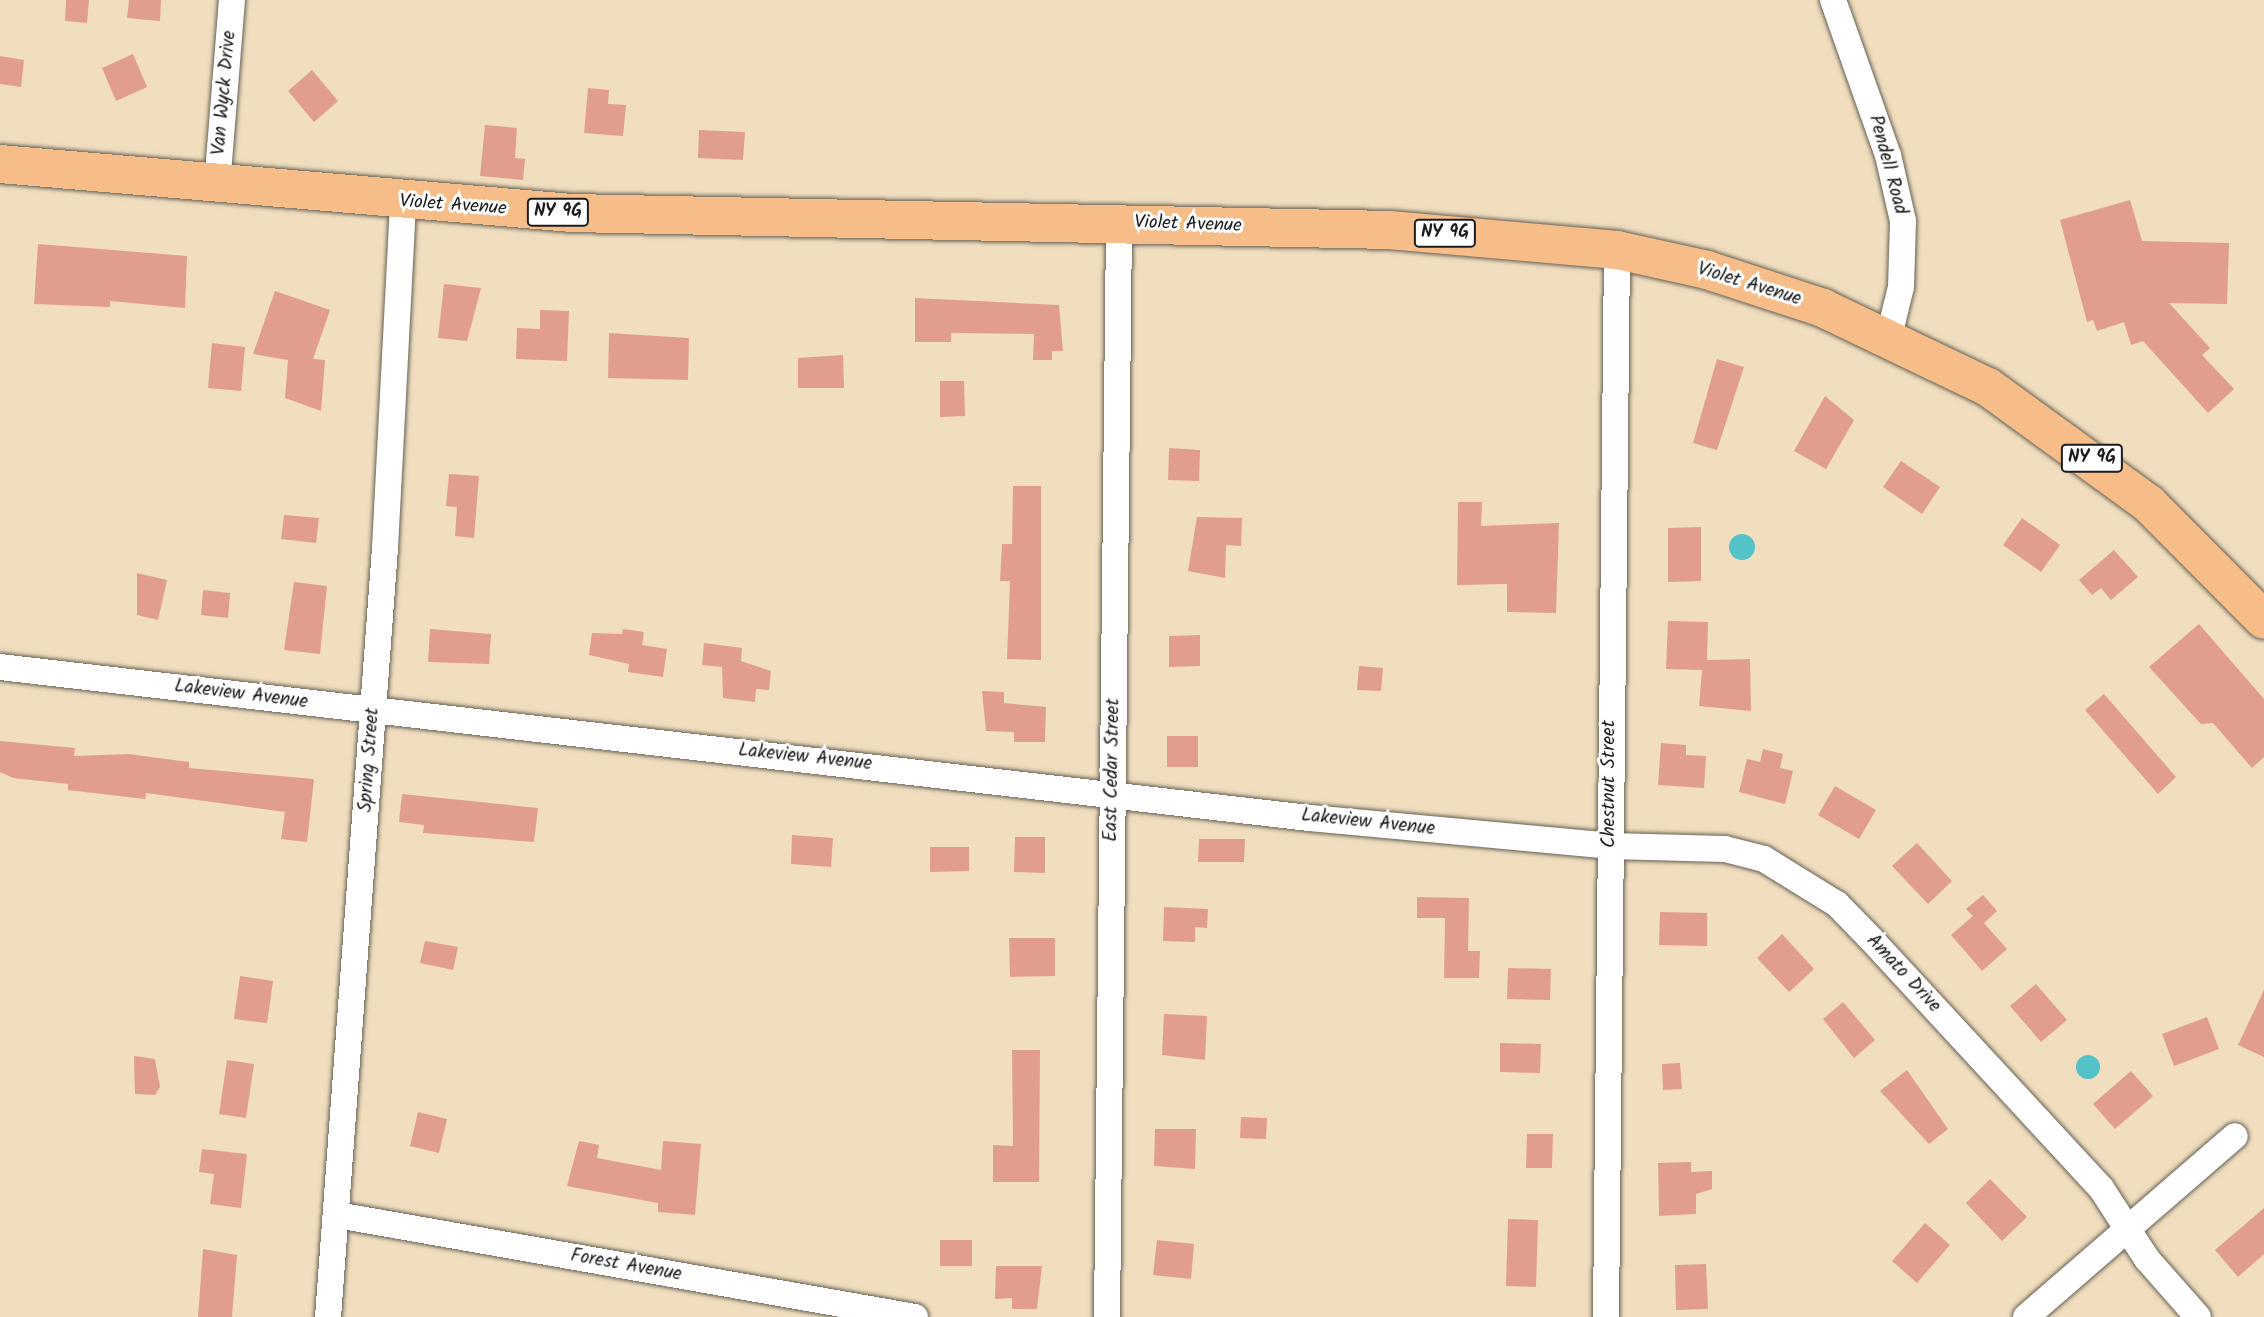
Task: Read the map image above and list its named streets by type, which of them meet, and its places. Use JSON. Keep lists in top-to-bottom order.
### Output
{
  "streets": {
    "main road": ["Violet Avenue", "NY 9G"],
    "street": [
      "Van Wyck Drive",
      "Pendell Road",
      "Lakeview Avenue",
      "Spring Street",
      "East Cedar Street",
      "Chestnut Street",
      "Amato Drive",
      "Forest Avenue"
    ]
  },
  "crossings": [
    ["Van Wyck Drive", "Violet Avenue"],
    ["Pendell Road", "Violet Avenue"],
    ["Violet Avenue", "Spring Street"],
    ["Violet Avenue", "East Cedar Street"],
    ["Violet Avenue", "Chestnut Street"],
    ["Lakeview Avenue", "Spring Street"],
    ["Lakeview Avenue", "East Cedar Street"],
    ["Lakeview Avenue", "Chestnut Street"],
    ["Lakeview Avenue", "Amato Drive"],
    ["Spring Street", "Forest Avenue"],
    ["Chestnut Street", "Amato Drive"]
  ]
}
